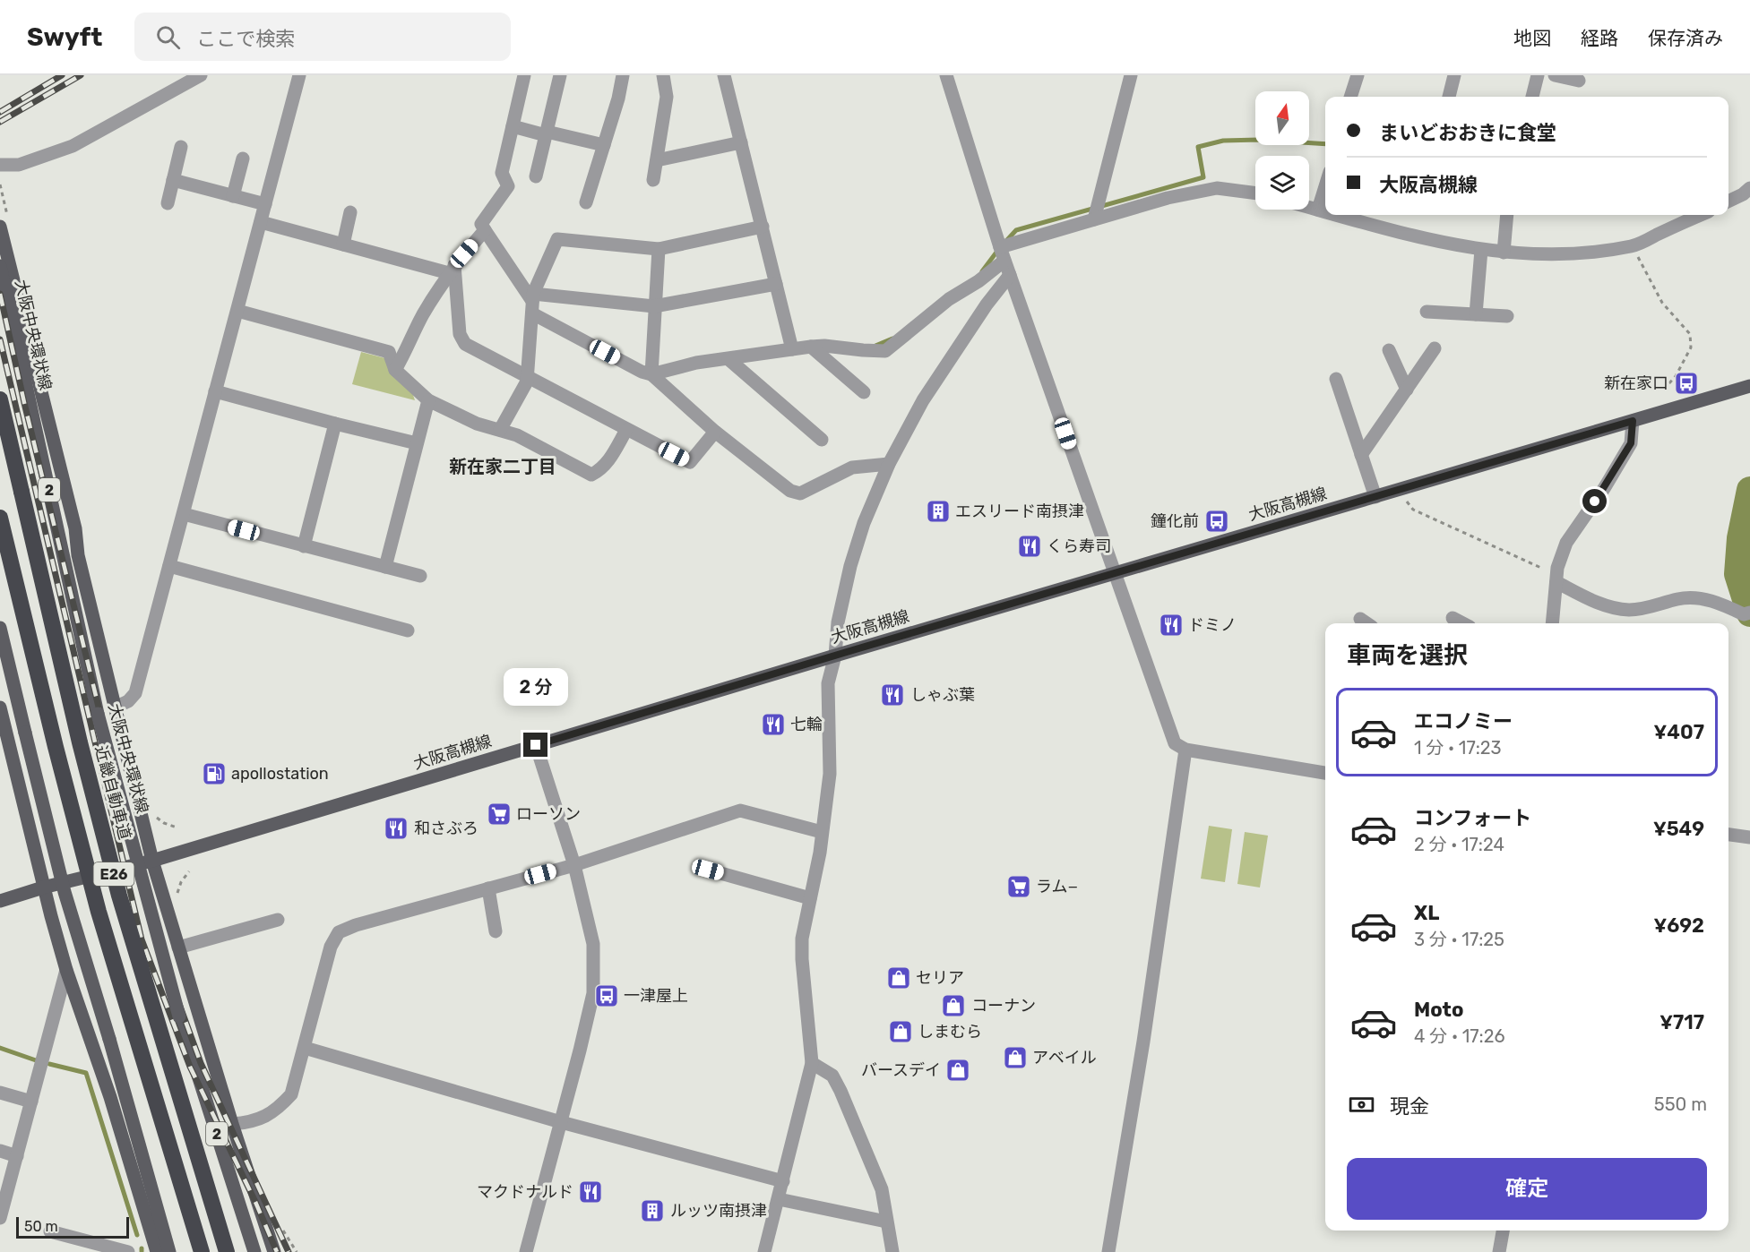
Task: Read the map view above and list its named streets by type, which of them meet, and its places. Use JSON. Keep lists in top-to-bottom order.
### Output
{
  "streets": {
    "highway": ["近畿自動車道", "E26"],
    "main road": ["大阪中央環状線", "2", "大阪高槻線"]
  },
  "districts": ["新在家二丁目"],
  "places": {
    "bus stop": ["新在家口", "鐘化前", "一津屋上"],
    "building": ["エスリード南摂津", "ルッツ南摂津"],
    "restaurant": [
      "くら寿司",
      "ドミノ",
      "しゃぶ葉",
      "七輪",
      "和さぶろ",
      "マクドナルド"
    ],
    "fuel station": ["apollostation"],
    "supermarket": ["ローソン", "ラム−"],
    "shop": [
      "セリア",
      "コーナン",
      "しまむら",
      "アベイル",
      "バースデイ"
    ]
  },
  "scale_bar": "50 m",
  "north": "top",
  "page": {
    "header": "Swyft",
    "search": "ここで検索",
    "nav": ["地図", "経路", "保存済み"],
    "banner": ["まいどおおきに食堂", "大阪高槻線"],
    "heading": "車両を選択",
    "bubble": "2 分",
    "list": [
      {
        "name": "エコノミー",
        "note": "1 分 · 17:23",
        "value": "¥407"
      },
      {
        "name": "コンフォート",
        "note": "2 分 · 17:24",
        "value": "¥549"
      },
      {
        "name": "XL",
        "note": "3 分 · 17:25",
        "value": "¥692"
      },
      {
        "name": "Moto",
        "note": "4 分 · 17:26",
        "value": "¥717"
      }
    ],
    "pay": ["現金", "550 m"],
    "buttons": "確定",
    "scale": "50 m"
  }
}
